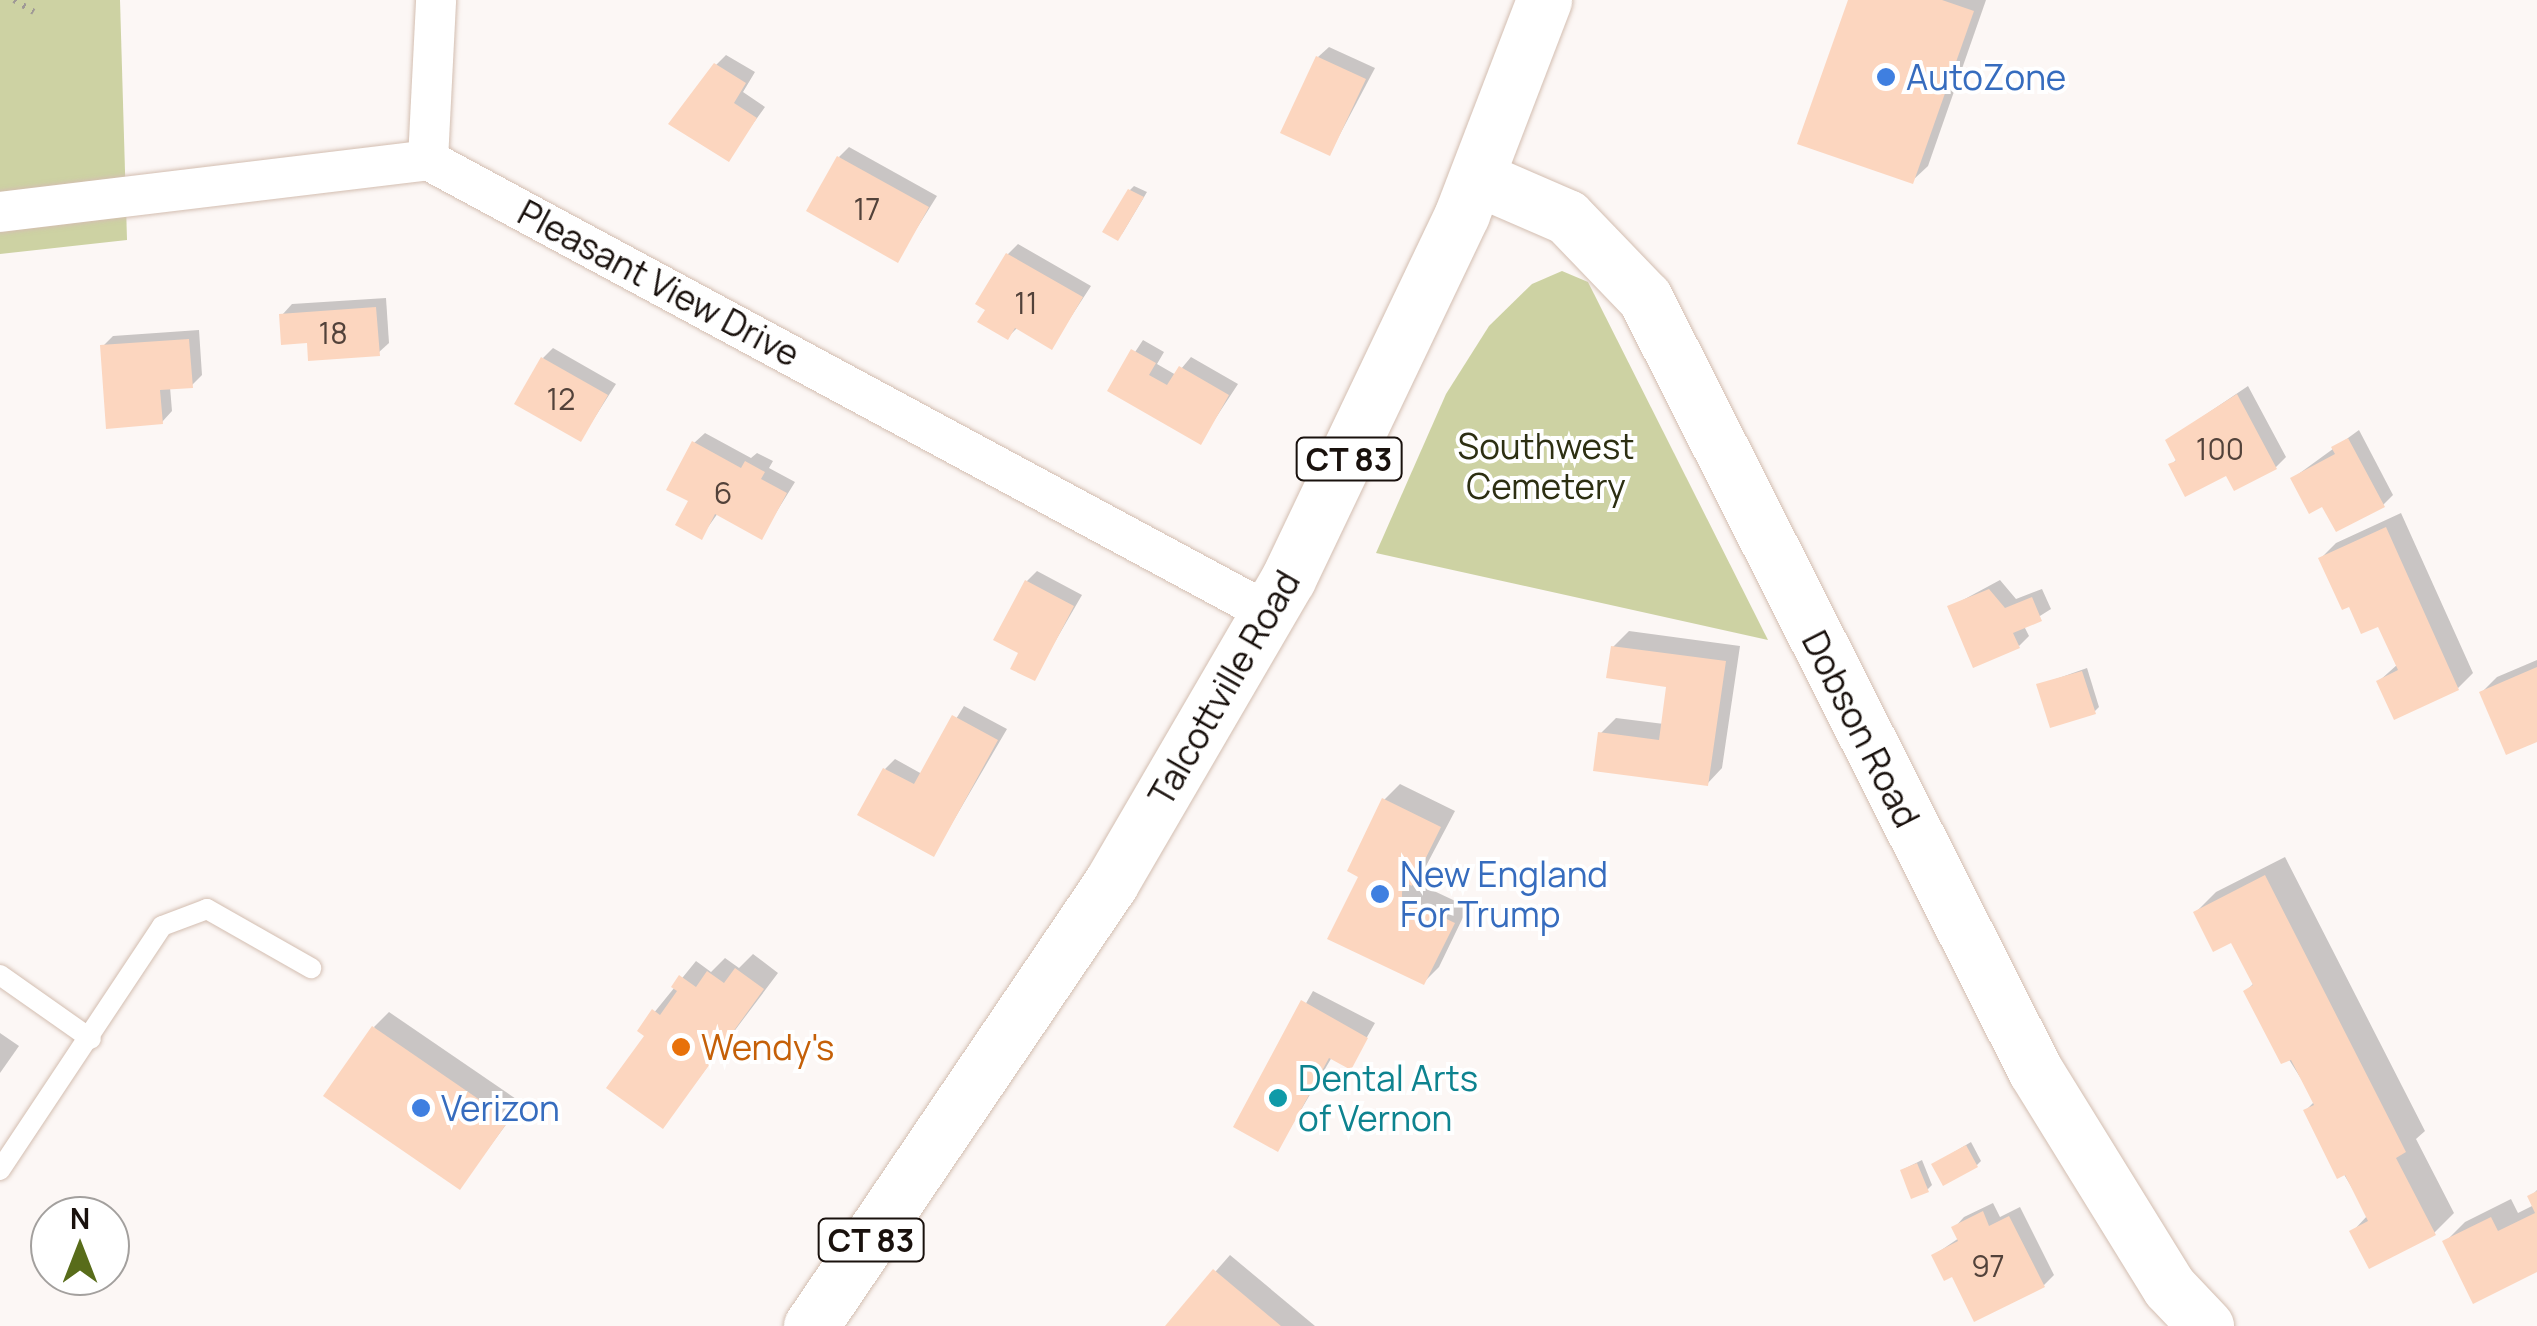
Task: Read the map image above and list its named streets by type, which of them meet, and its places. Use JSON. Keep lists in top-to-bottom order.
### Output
{
  "streets": {
    "main road": ["CT 83", "Talcottville Road", "Dobson Road"],
    "street": ["Pleasant View Drive"]
  },
  "crossings": [
    ["Pleasant View Drive", "Talcottville Road"],
    ["Talcottville Road", "Dobson Road"]
  ],
  "parks": ["Southwest Cemetery"],
  "places": [
    "AutoZone",
    "New England For Trump",
    "Wendy's",
    "Dental Arts of Vernon",
    "Verizon"
  ],
  "house_numbers": [
    "17",
    "11",
    "18",
    "12",
    "100",
    "6",
    "97"
  ],
  "north": "top"
}
